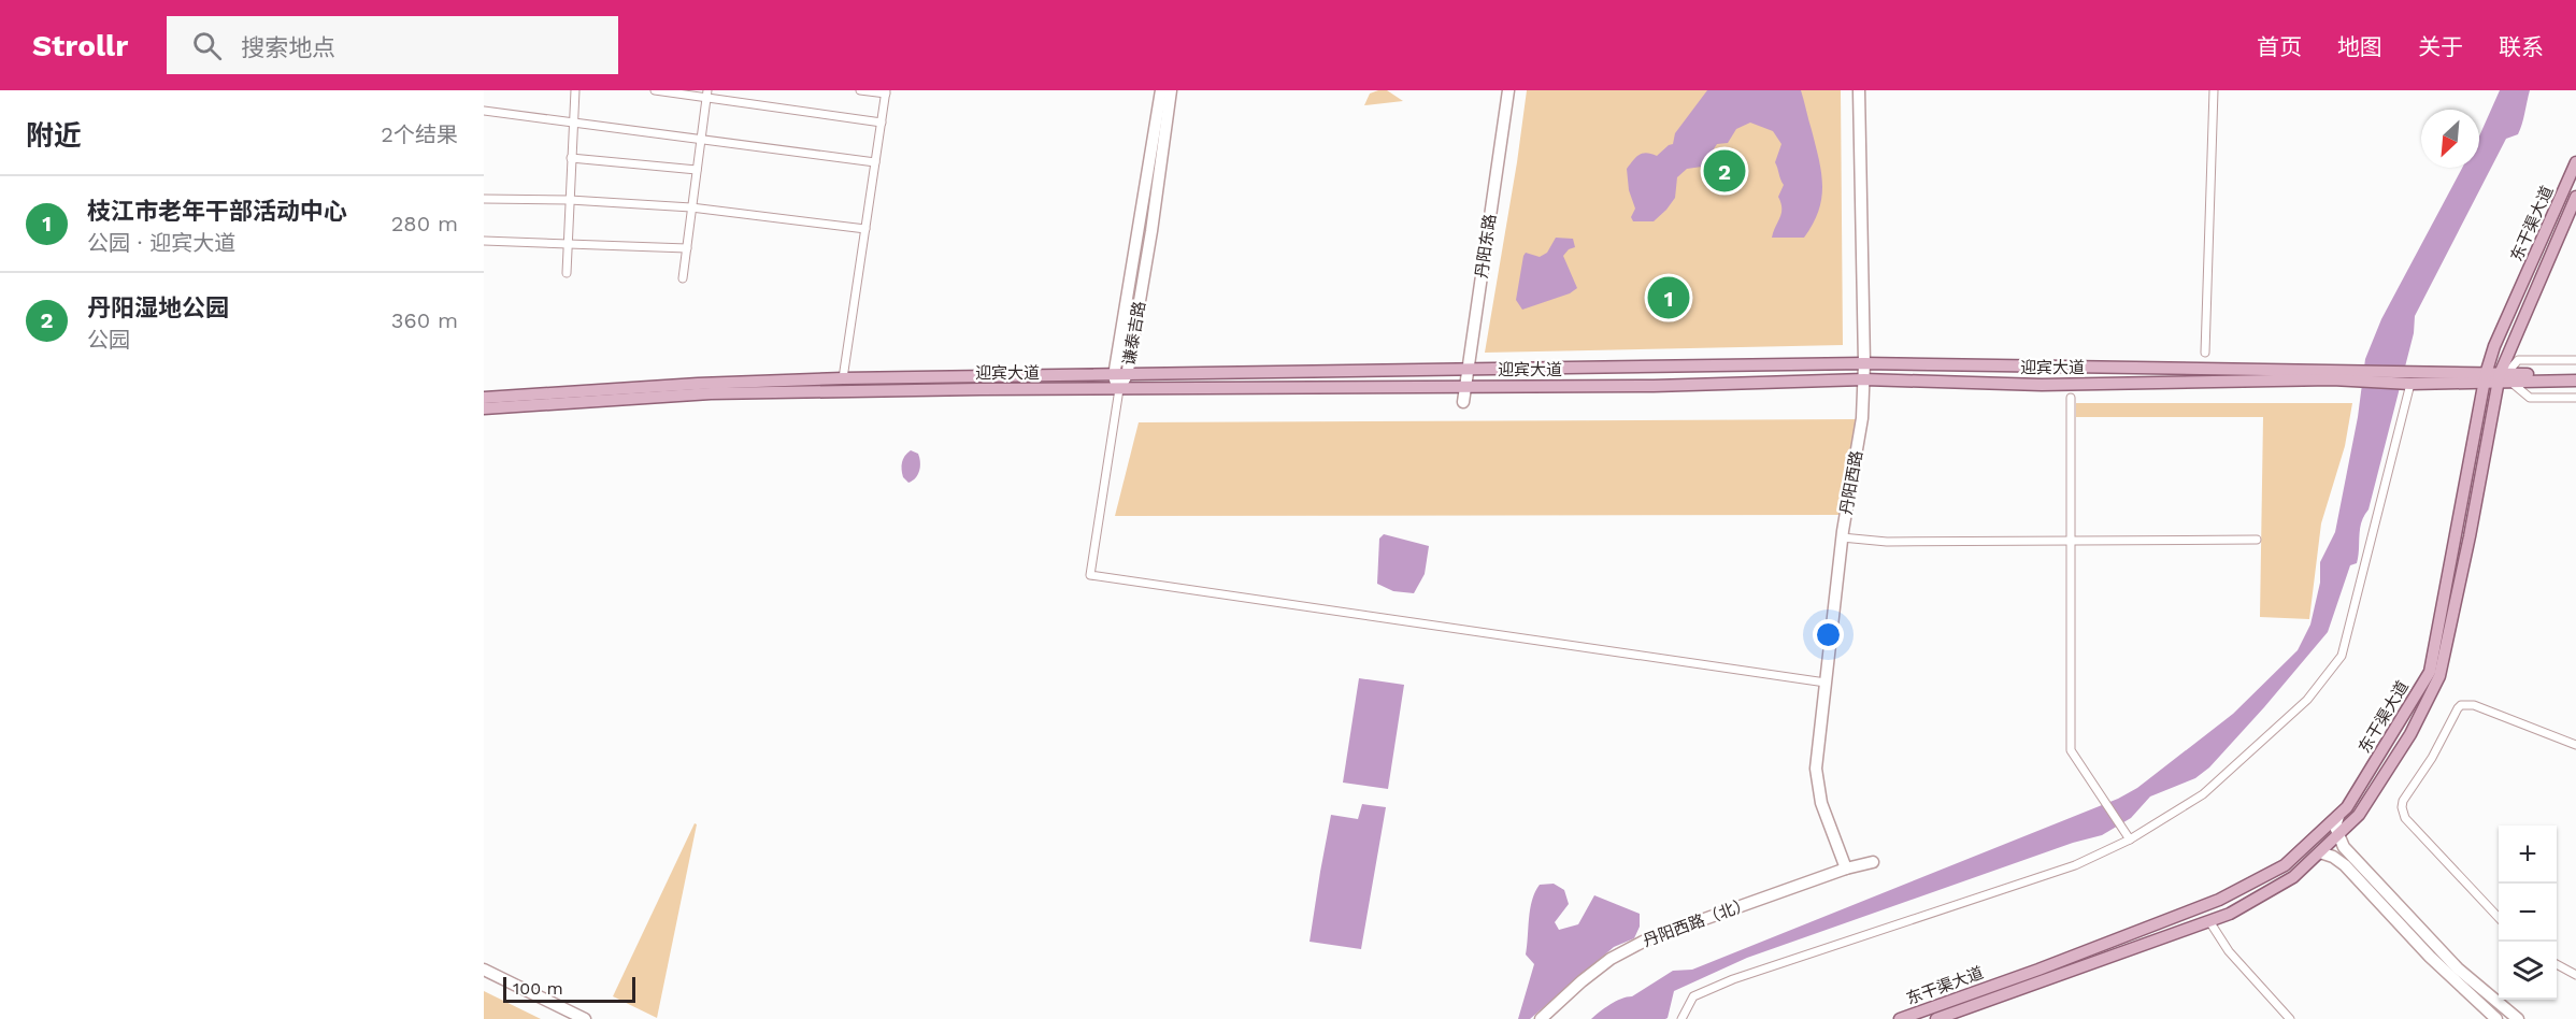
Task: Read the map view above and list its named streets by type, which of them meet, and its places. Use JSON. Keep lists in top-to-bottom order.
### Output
{
  "streets": {
    "main road": ["东干渠大道", "迎宾大道"],
    "street": [
      "丹阳东路",
      "谦泰吉路",
      "丹阳西路",
      "丹阳西路（北）"
    ]
  },
  "crossings": [
    ["东干渠大道", "迎宾大道"],
    ["丹阳东路", "迎宾大道"],
    ["谦泰吉路", "迎宾大道"],
    ["迎宾大道", "丹阳西路"],
    ["丹阳西路", "丹阳西路（北）"]
  ],
  "scale_bar": "100 m",
  "north": "bottom left",
  "page": {
    "header": "Strollr",
    "search": "搜索地点",
    "nav": [
      "首页",
      "地图",
      "关于",
      "联系"
    ],
    "heading": ["附近", "2个结果"],
    "pins": ["2", "1"],
    "list": [
      {
        "mark": "1",
        "name": "枝江市老年干部活动中心",
        "note": "公园 · 迎宾大道",
        "value": "280 m"
      },
      {
        "mark": "2",
        "name": "丹阳湿地公园",
        "note": "公园",
        "value": "360 m"
      }
    ],
    "map_buttons": ["+", "−"],
    "scale": "100 m"
  }
}
